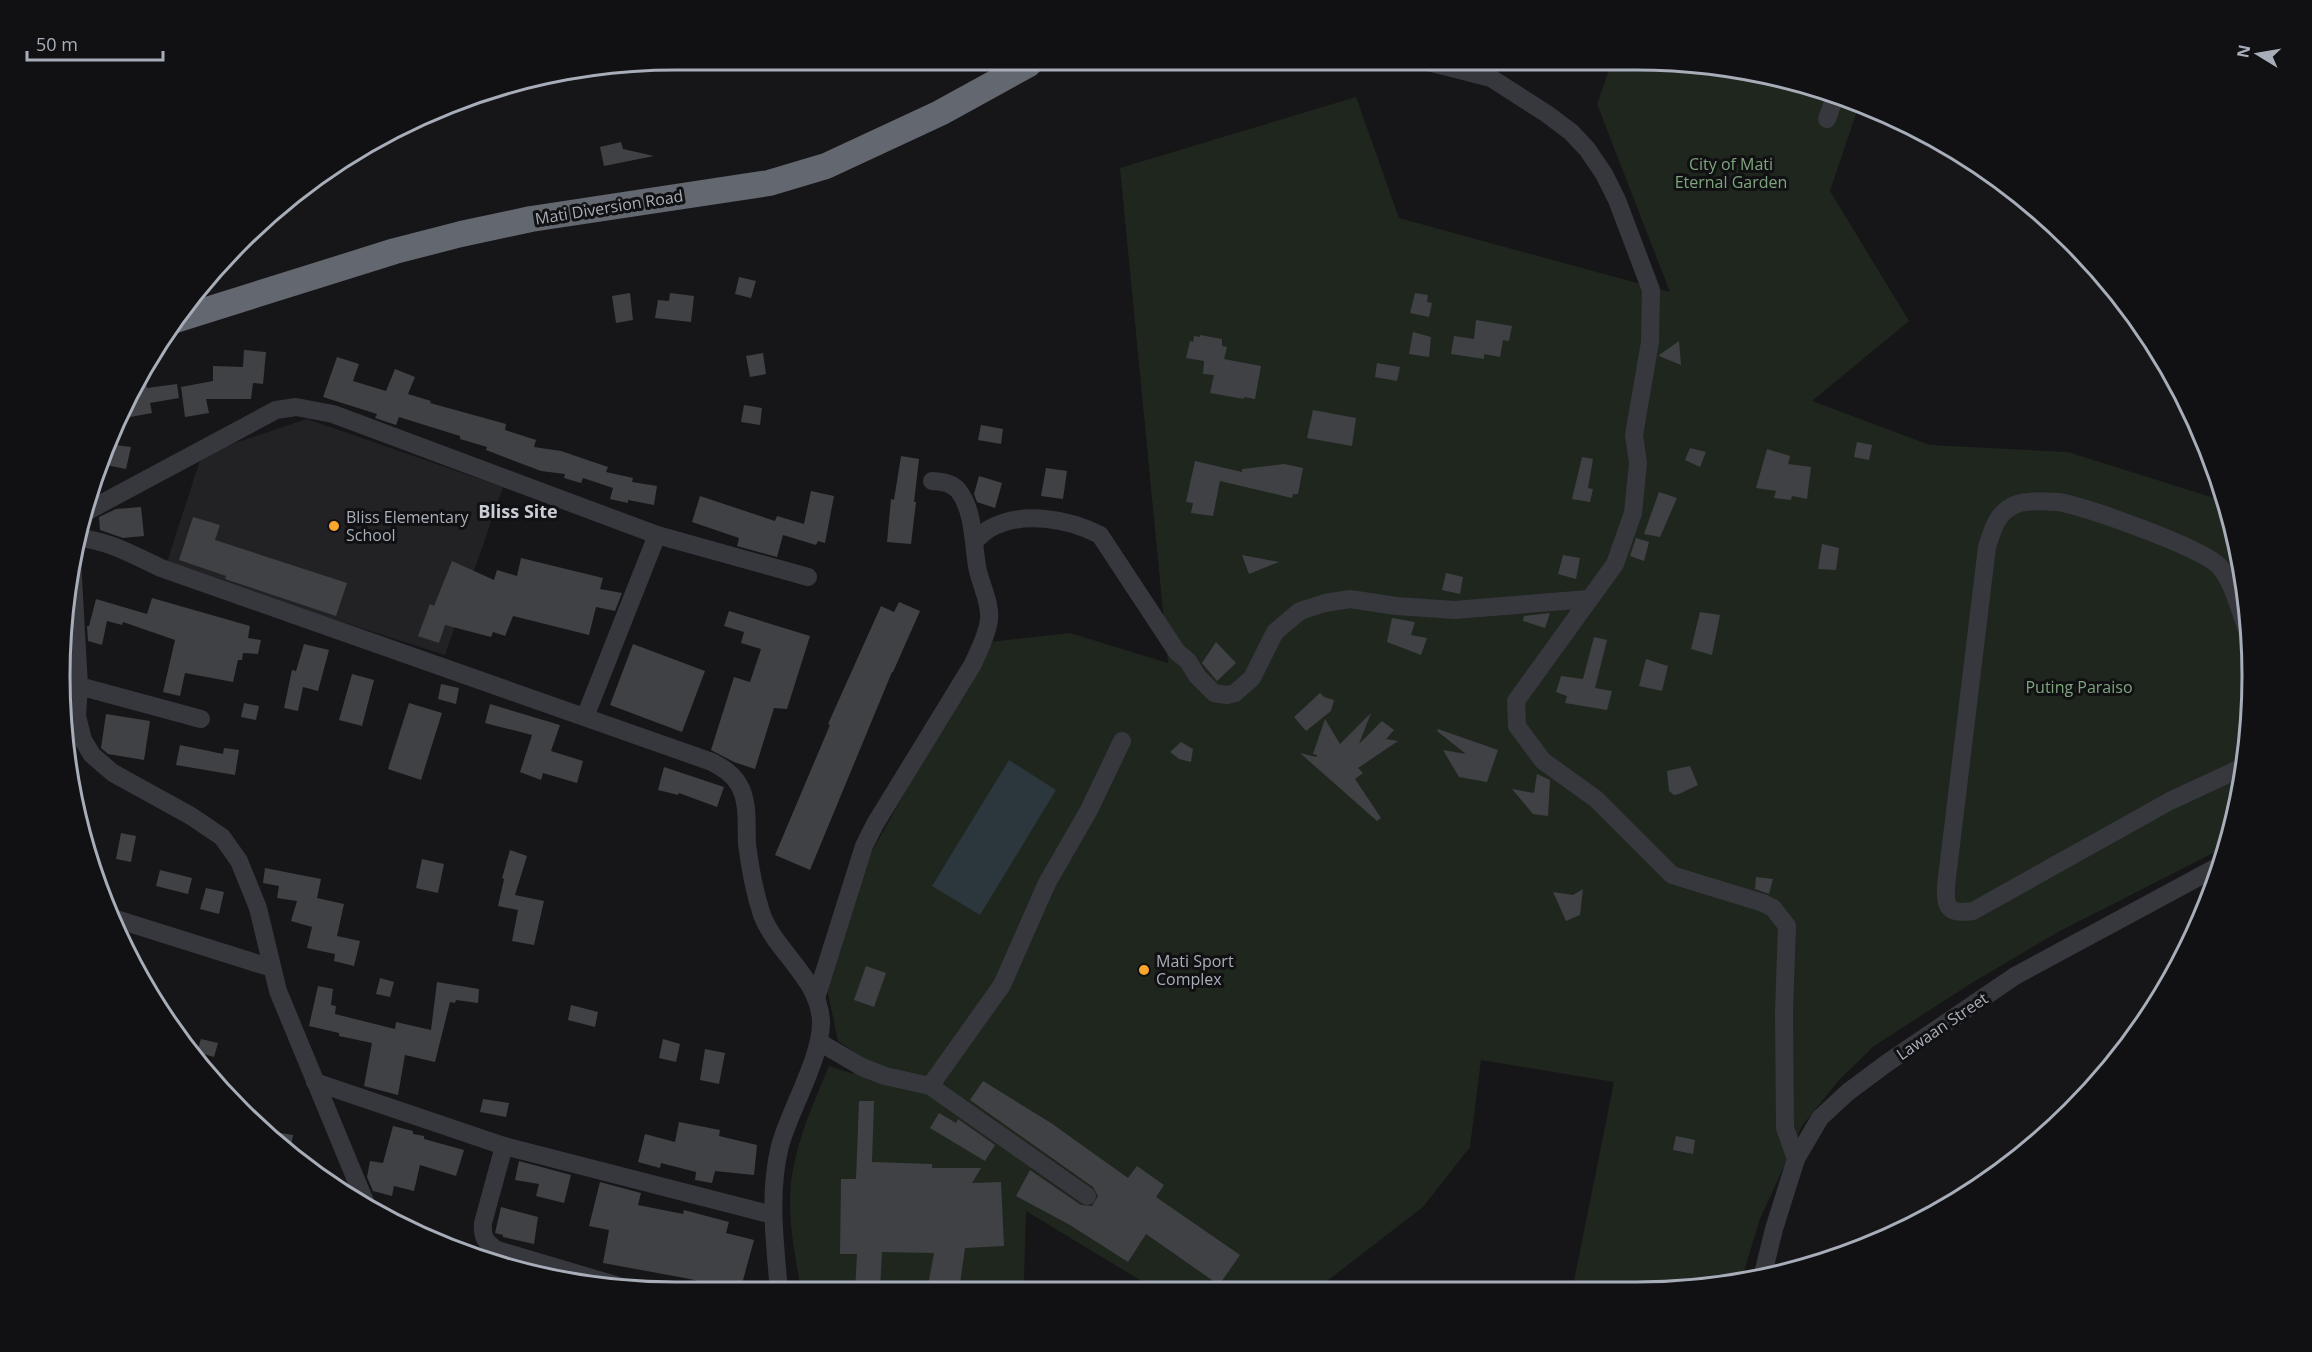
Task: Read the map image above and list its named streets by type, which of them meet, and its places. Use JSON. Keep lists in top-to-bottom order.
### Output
{
  "streets": {
    "highway": ["Mati Diversion Road"],
    "street": ["Lawaan Street"]
  },
  "districts": ["Bliss Site"],
  "parks": ["City of Mati Eternal Garden", "Puting Paraiso"],
  "places": ["Bliss Elementary School", "Mati Sport Complex"],
  "scale_bar": "50 m",
  "north": "left"
}
